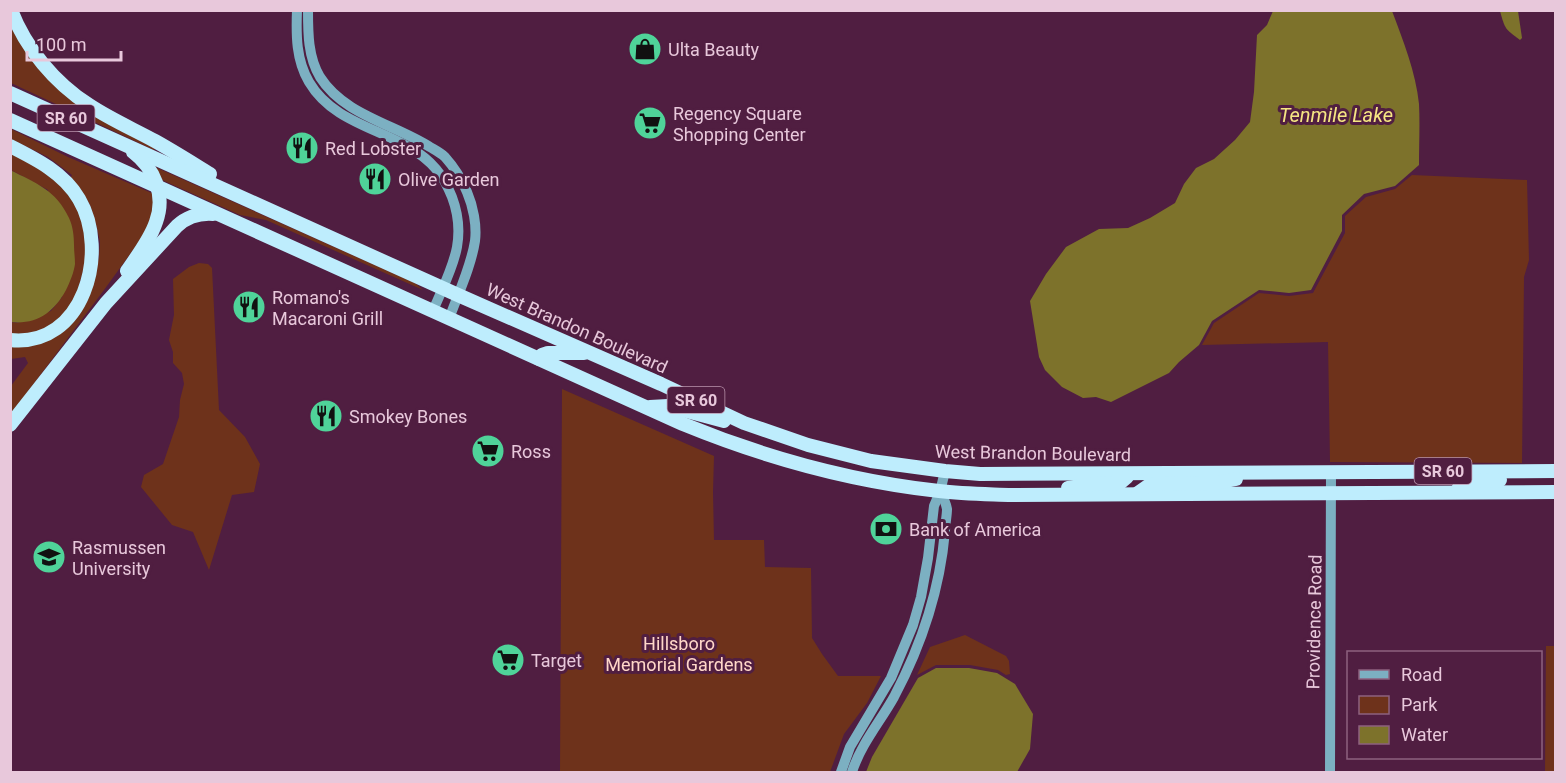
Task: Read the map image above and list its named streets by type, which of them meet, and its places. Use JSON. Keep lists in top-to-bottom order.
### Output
{
  "streets": {
    "highway": ["SR 60", "West Brandon Boulevard"],
    "street": ["Providence Road"]
  },
  "crossings": [
    ["SR 60", "Providence Road"],
    ["West Brandon Boulevard", "Providence Road"]
  ],
  "water": ["Tenmile Lake"],
  "parks": ["Hillsboro Memorial Gardens"],
  "places": {
    "shop": ["Ulta Beauty"],
    "supermarket": ["Regency Square Shopping Center", "Ross", "Target"],
    "restaurant": [
      "Red Lobster",
      "Olive Garden",
      "Romano's Macaroni Grill",
      "Smokey Bones"
    ],
    "bank": ["Bank of America"],
    "school or university": ["Rasmussen University"]
  },
  "legend": ["Road", "Park", "Water"],
  "scale_bar": "100 m"
}
